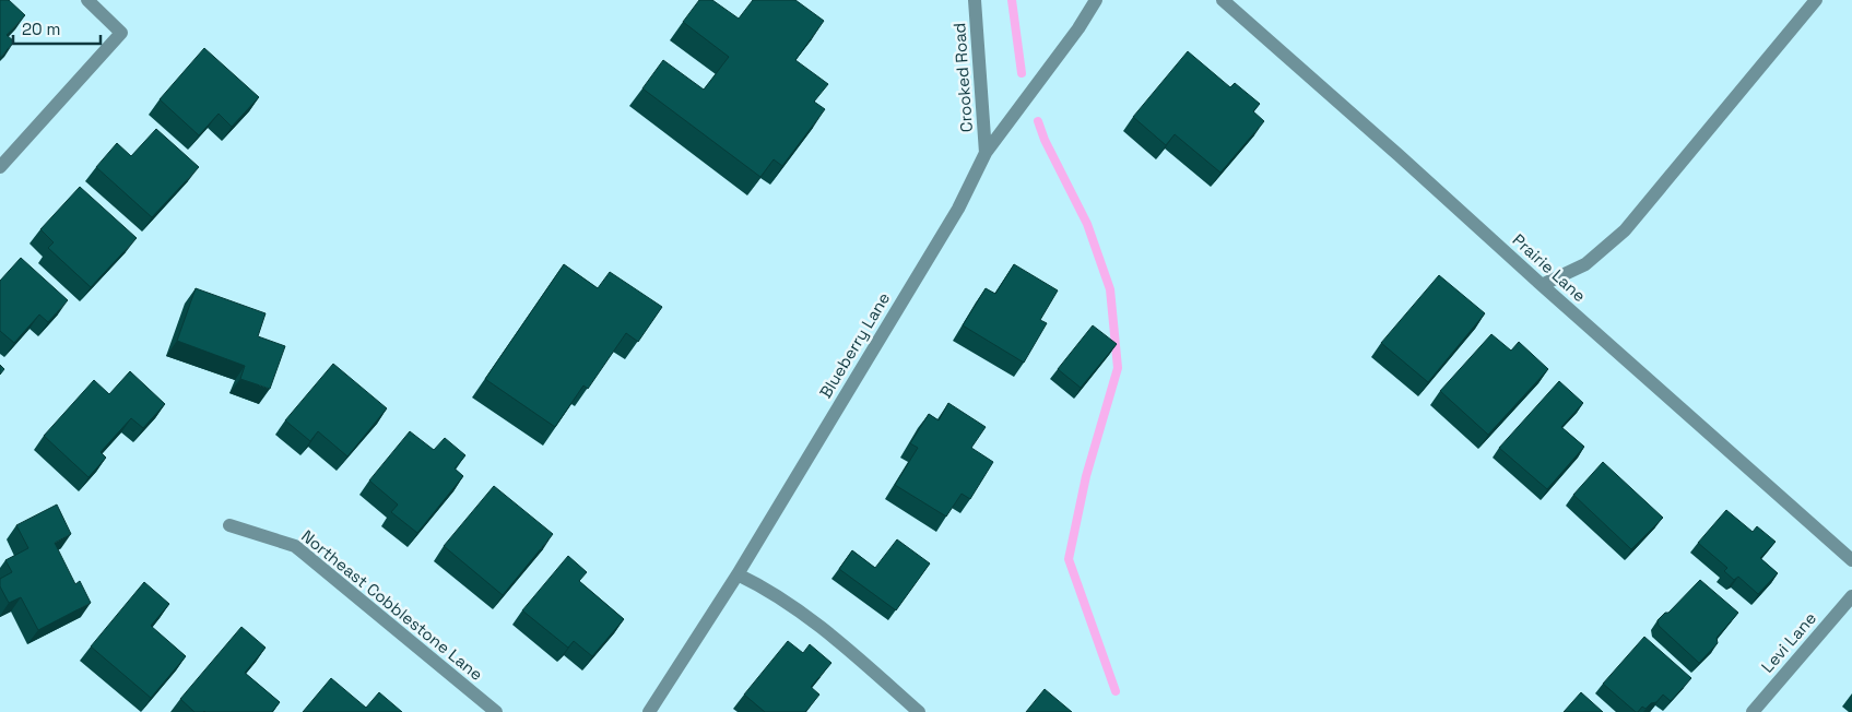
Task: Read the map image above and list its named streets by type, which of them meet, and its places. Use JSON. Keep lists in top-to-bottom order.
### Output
{
  "streets": {
    "street": [
      "Crooked Road",
      "Prairie Lane",
      "Blueberry Lane",
      "Northeast Cobblestone Lane",
      "Levi Lane"
    ]
  },
  "crossings": [
    ["Crooked Road", "Blueberry Lane"]
  ],
  "scale_bar": "20 m"
}
